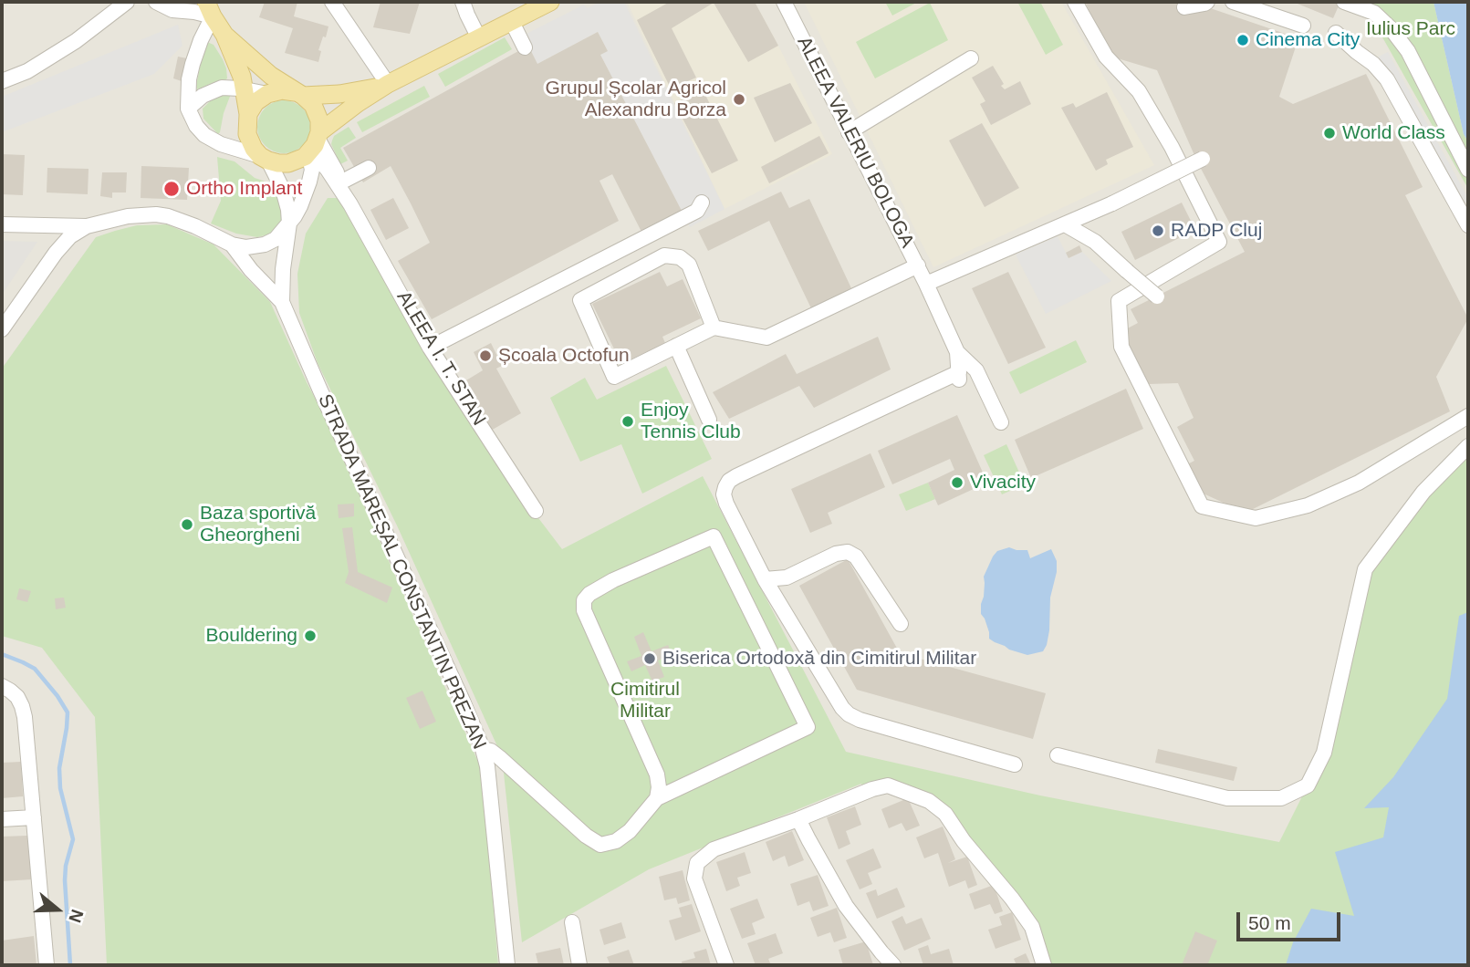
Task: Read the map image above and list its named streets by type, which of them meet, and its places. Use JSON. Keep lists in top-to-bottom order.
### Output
{
  "streets": {
    "street": ["ALEEA VALERIU BOLOGA", "ALEEA I. T. STAN", "STRADA MAREȘAL CONSTANTIN PREZAN"]
  },
  "crossings": [
    ["ALEEA I. T. STAN", "STRADA MAREȘAL CONSTANTIN PREZAN"]
  ],
  "parks": ["Iulius Parc", "Cimitirul Militar"],
  "places": [
    "Cinema City",
    "Grupul Școlar Agricol Alexandru Borza",
    "World Class",
    "Ortho Implant",
    "RADP Cluj",
    "Școala Octofun",
    "Enjoy Tennis Club",
    "Vivacity",
    "Baza sportivă Gheorgheni",
    "Bouldering",
    "Biserica Ortodoxă din Cimitirul Militar"
  ],
  "scale_bar": "50 m",
  "north": "right"
}
